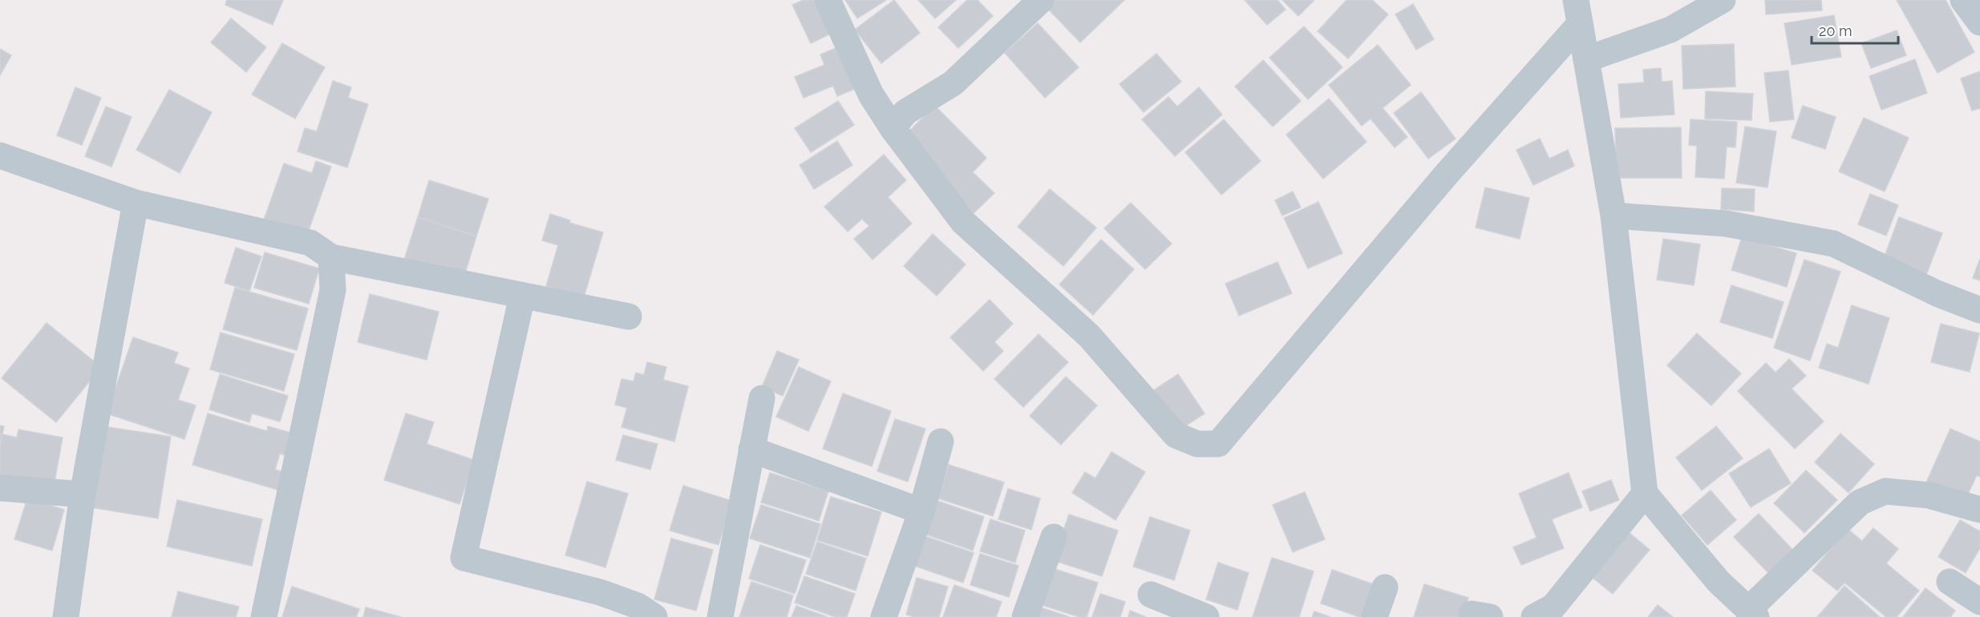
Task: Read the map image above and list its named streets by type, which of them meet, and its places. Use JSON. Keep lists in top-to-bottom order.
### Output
{
  "scale_bar": "20 m"
}
